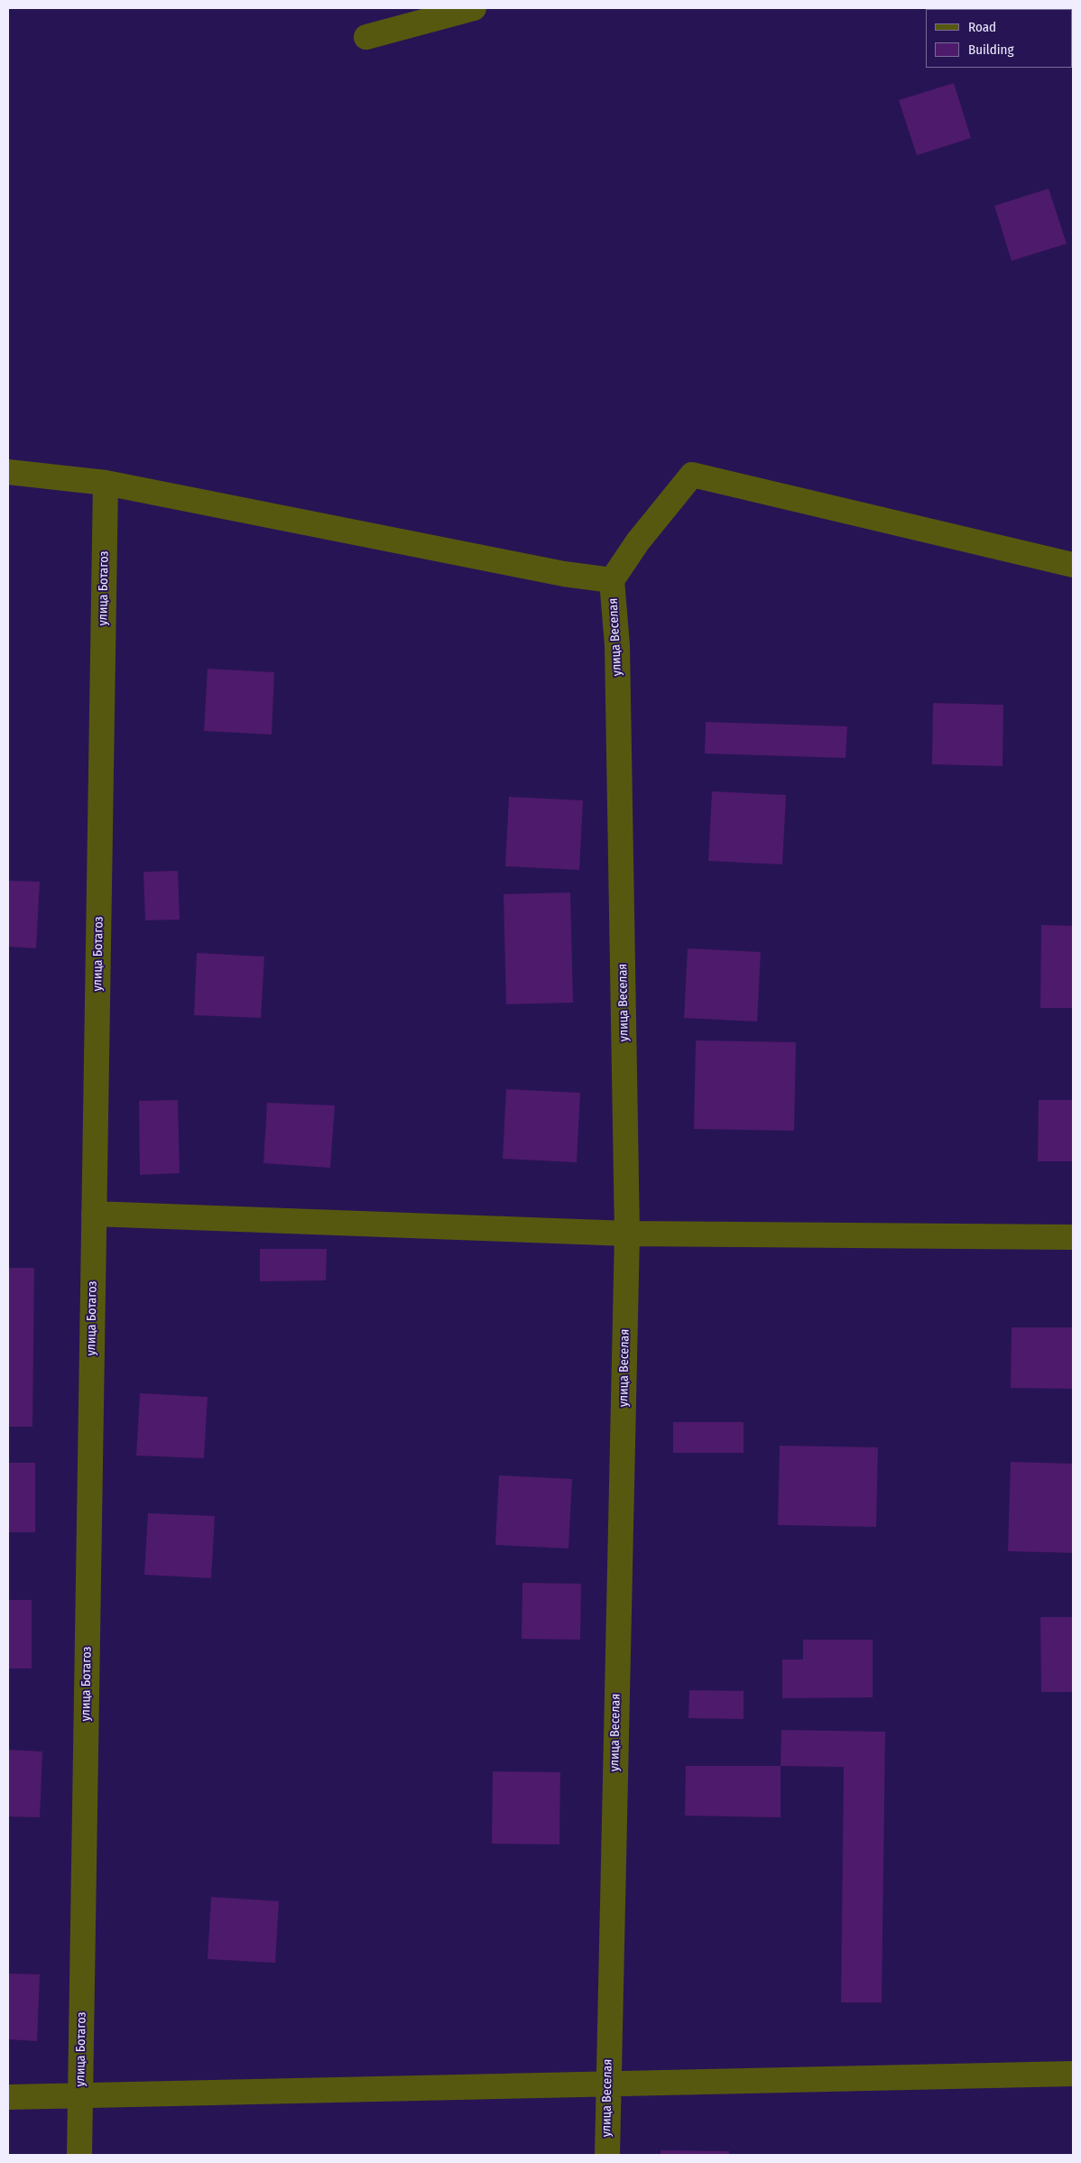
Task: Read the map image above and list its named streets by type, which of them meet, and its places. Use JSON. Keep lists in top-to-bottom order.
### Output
{
  "streets": {
    "street": ["улица Ботагоз", "улица Веселая"]
  },
  "legend": ["Road", "Building"]
}
